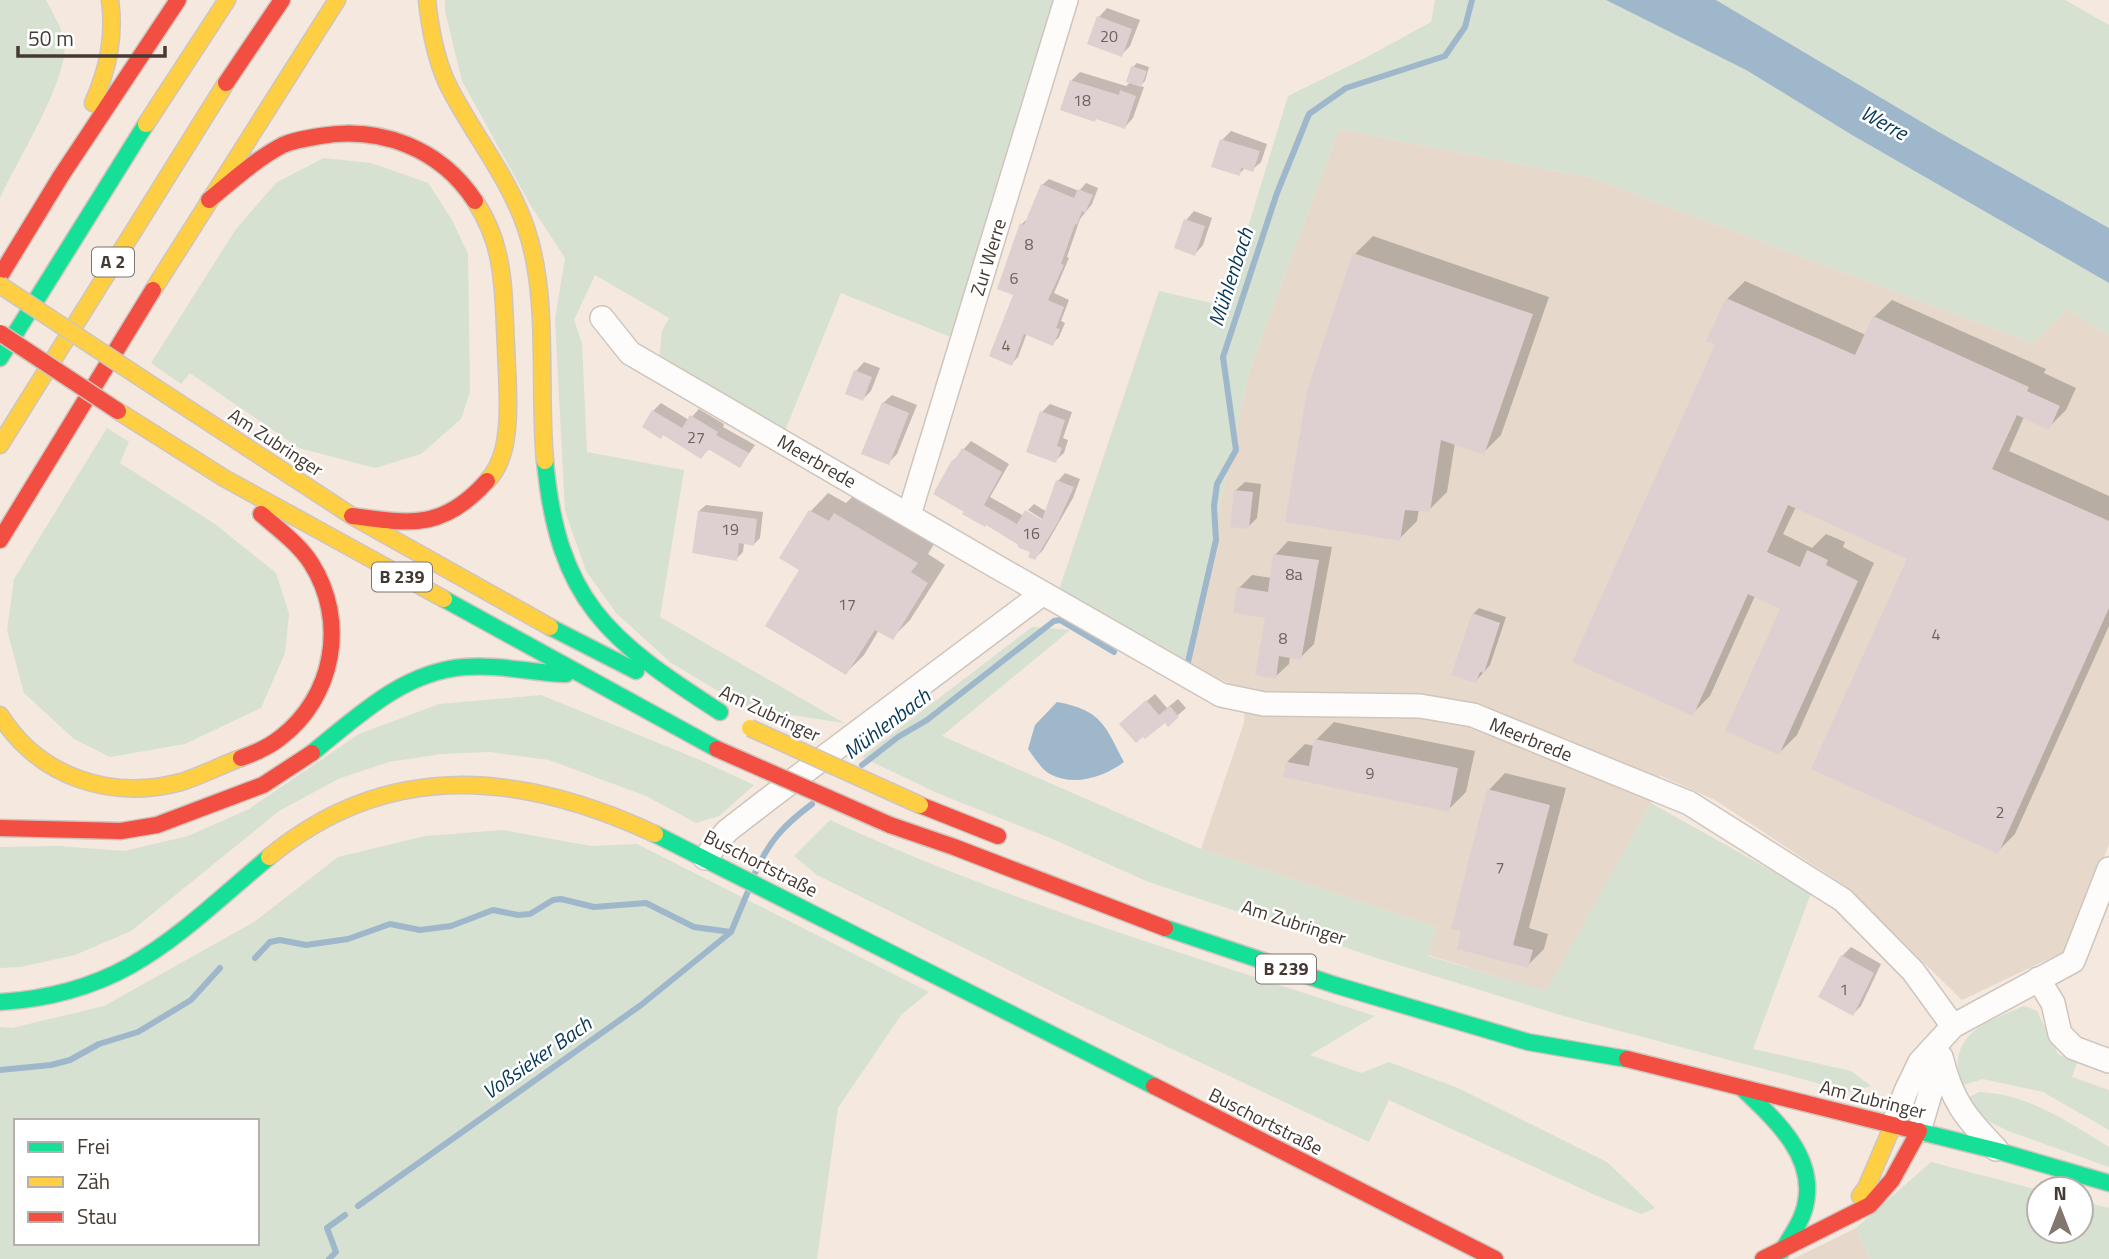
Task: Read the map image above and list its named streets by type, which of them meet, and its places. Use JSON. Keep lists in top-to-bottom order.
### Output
{
  "streets": {
    "main road": [
      "A 2",
      "Am Zubringer",
      "B 239",
      "Buschortstraße"
    ],
    "street": ["Zur Werre", "Meerbrede"]
  },
  "crossings": [
    ["Zur Werre", "Meerbrede"],
    ["Am Zubringer", "Meerbrede"]
  ],
  "water": ["Werre", "Mühlenbach", "Voßsieker Bach"],
  "house_numbers": [
    "20",
    "18",
    "8",
    "6",
    "4",
    "27",
    "19",
    "16",
    "8a",
    "17",
    "4",
    "8",
    "9",
    "2",
    "7",
    "1"
  ],
  "legend": ["Frei", "Zäh", "Stau"],
  "scale_bar": "50 m",
  "north": "top"
}
